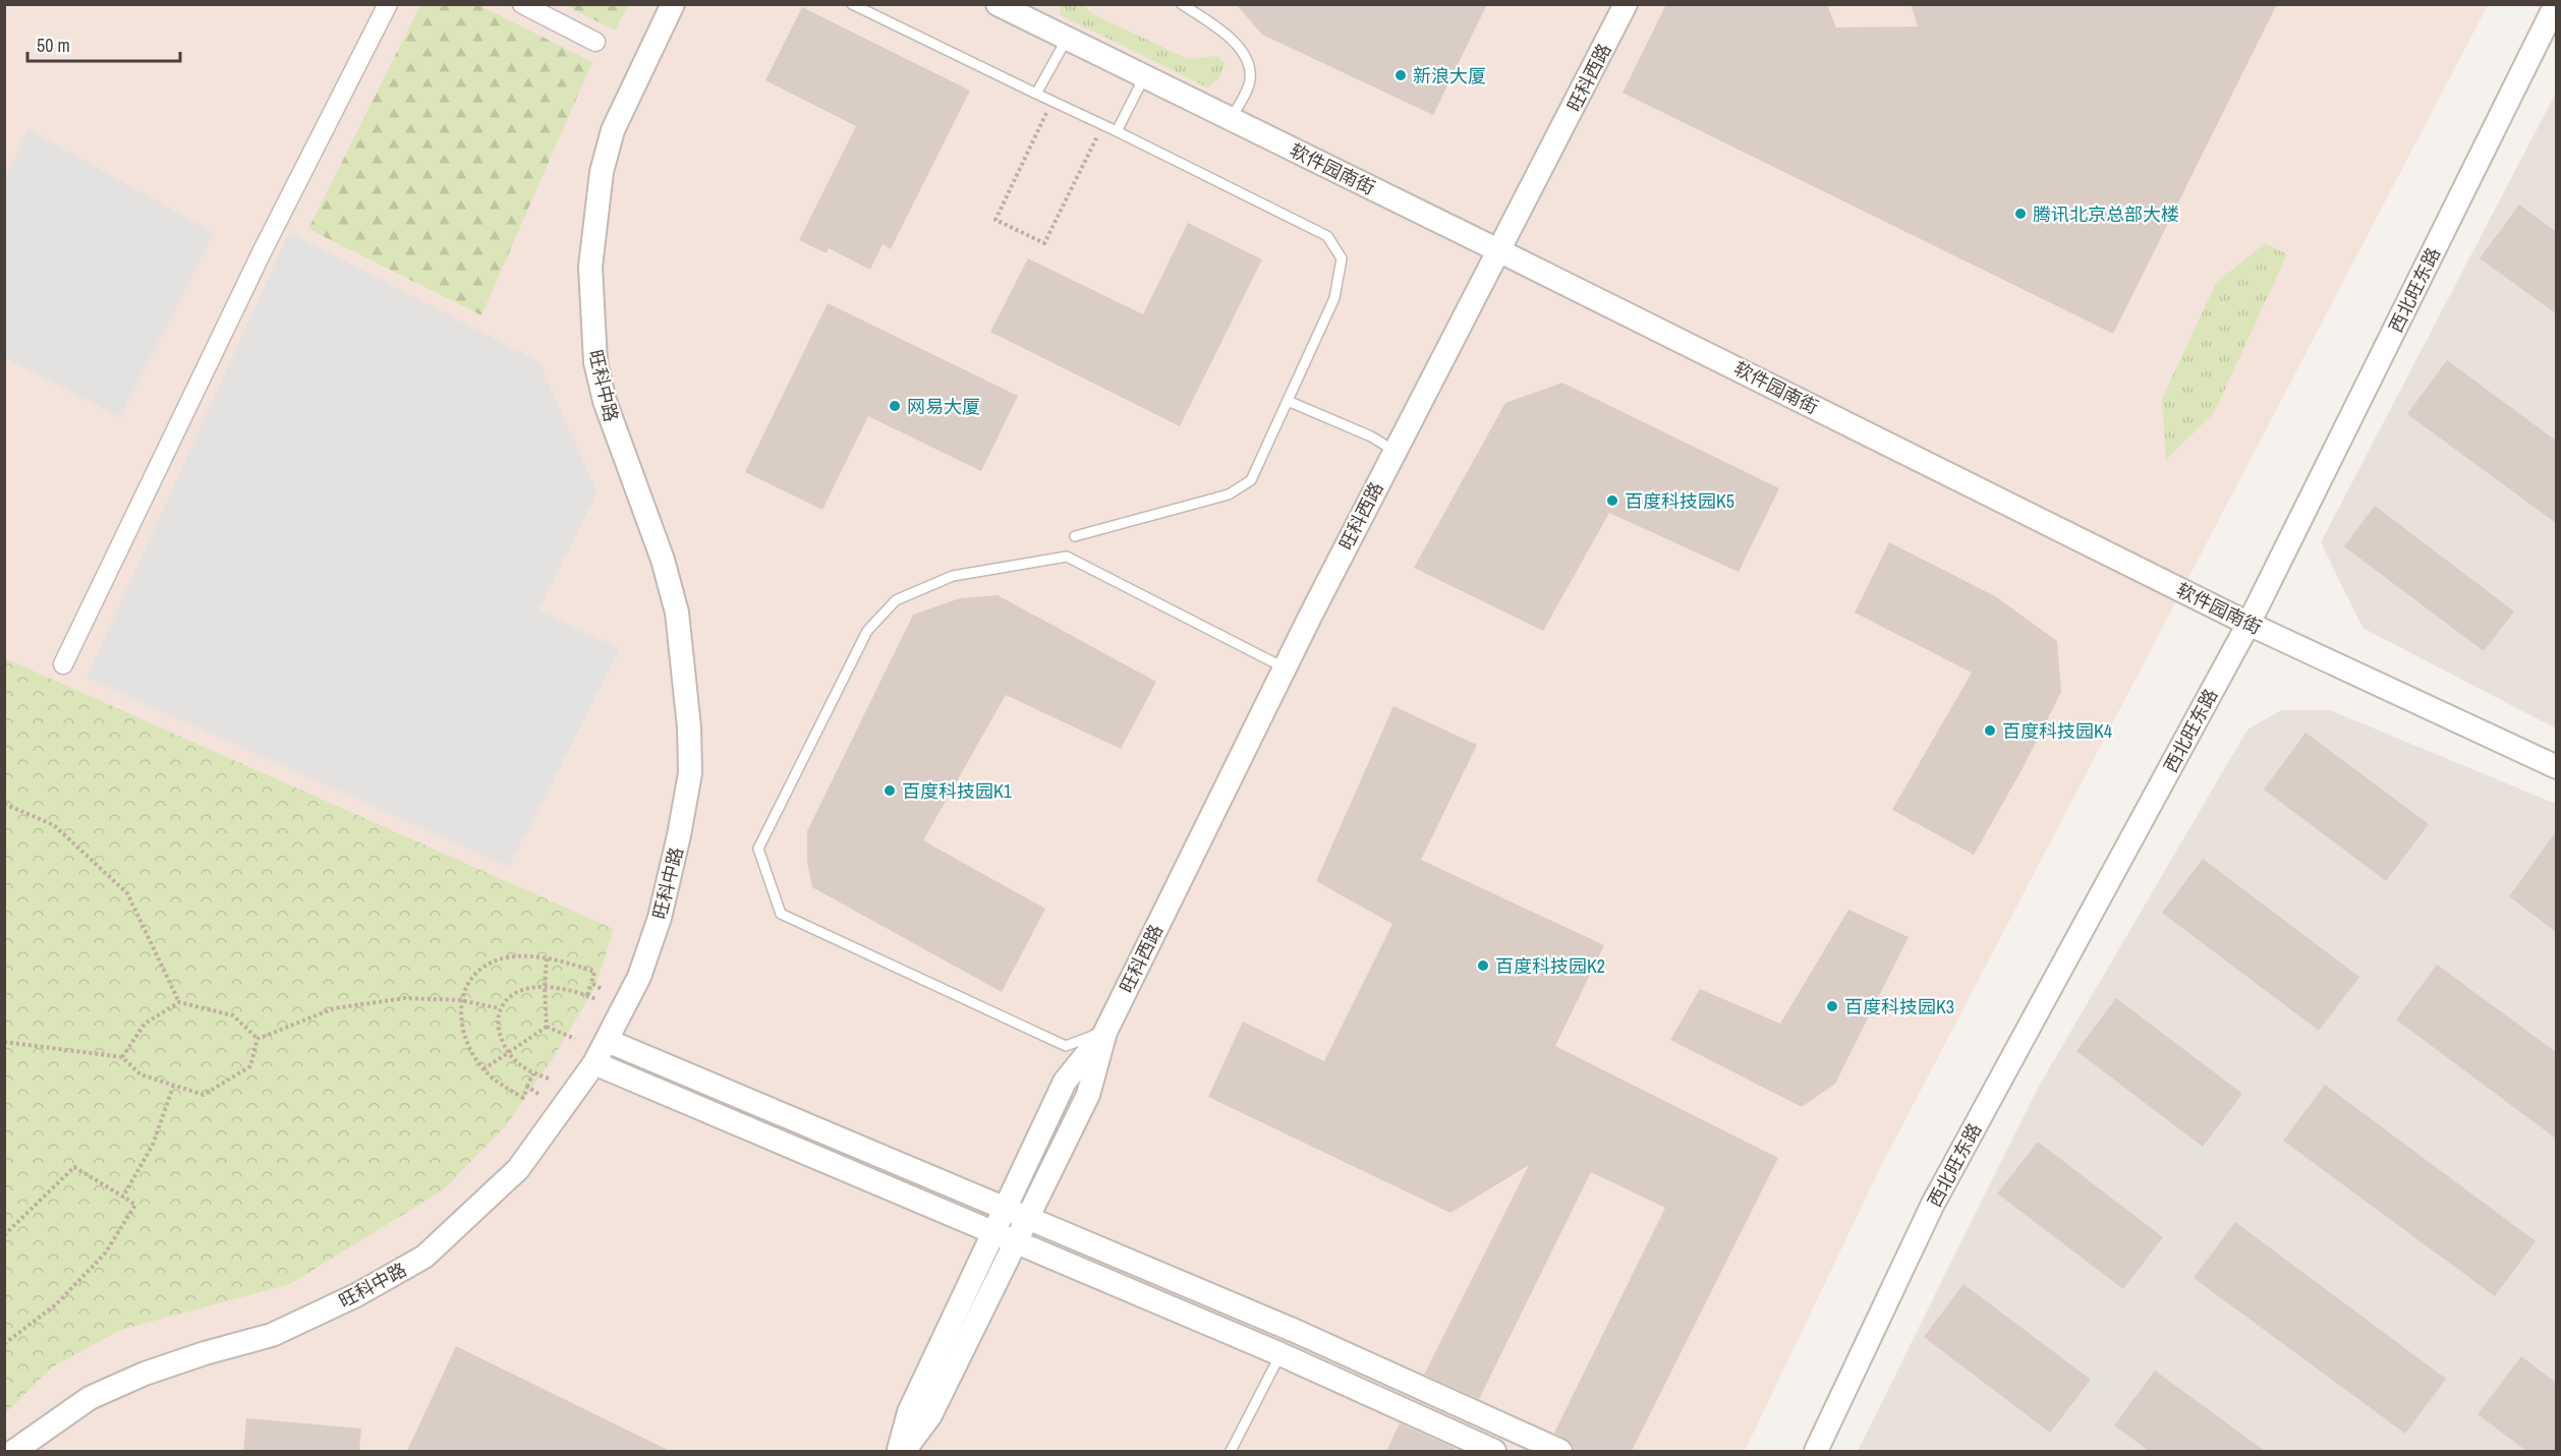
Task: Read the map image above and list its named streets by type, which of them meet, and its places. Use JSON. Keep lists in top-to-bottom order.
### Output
{
  "streets": {
    "street": [
      "旺科西路",
      "软件园南街",
      "西北旺东路",
      "旺科中路"
    ]
  },
  "crossings": [
    ["旺科西路", "软件园南街"],
    ["软件园南街", "西北旺东路"]
  ],
  "places": [
    "新浪大厦",
    "腾讯北京总部大楼",
    "网易大厦",
    "百度科技园K5",
    "百度科技园K4",
    "百度科技园K1",
    "百度科技园K2",
    "百度科技园K3"
  ],
  "scale_bar": "50 m"
}
